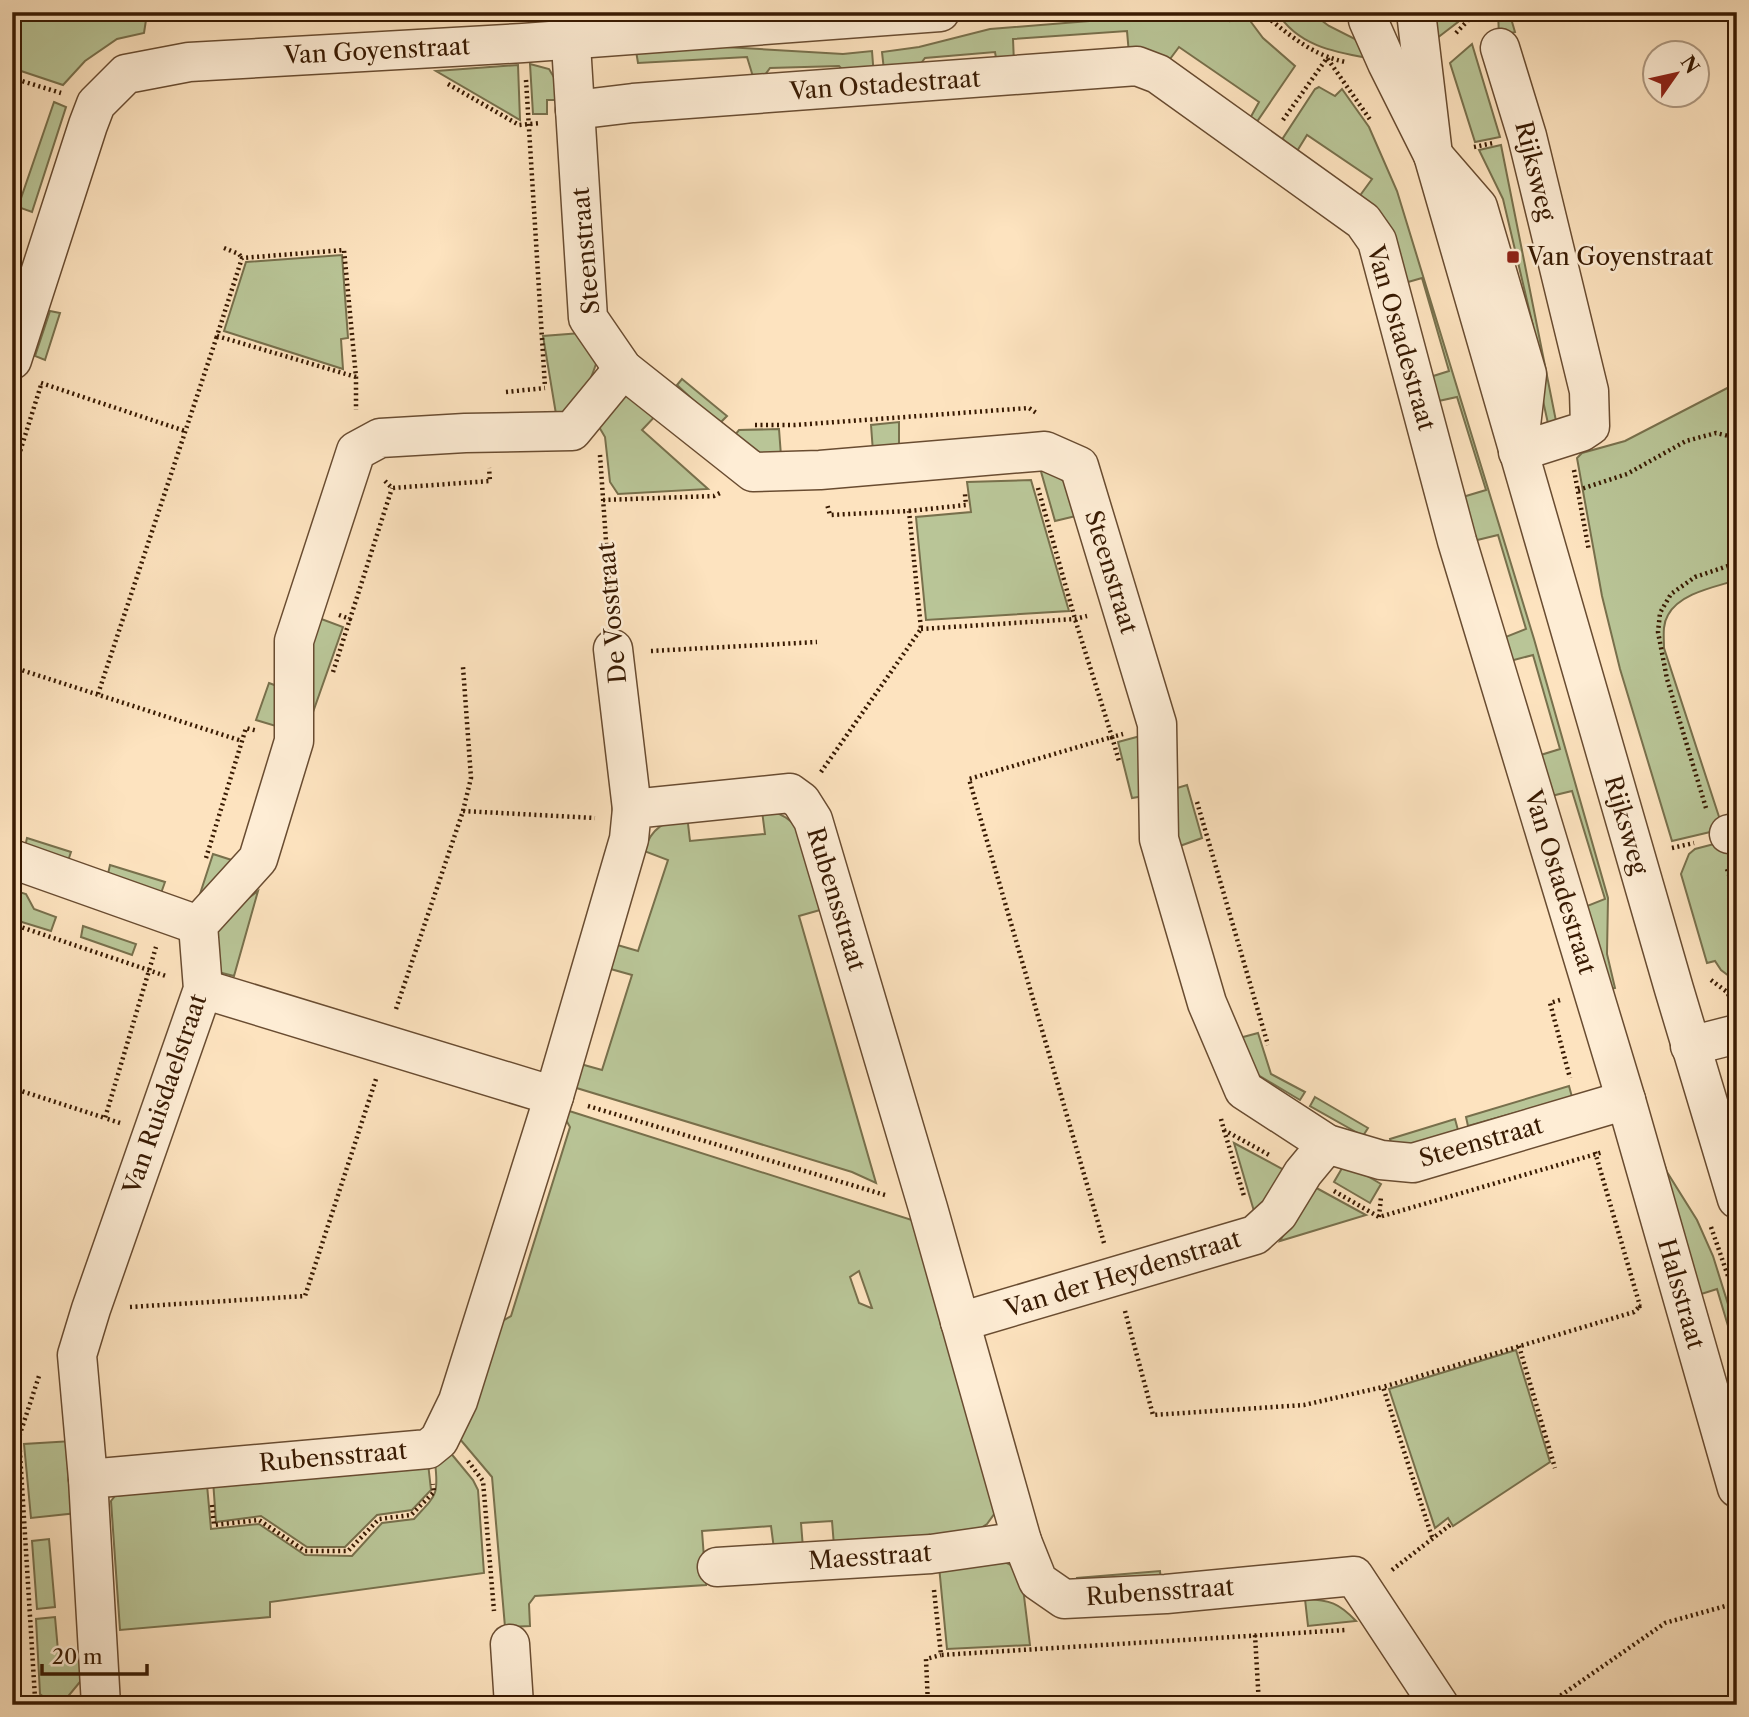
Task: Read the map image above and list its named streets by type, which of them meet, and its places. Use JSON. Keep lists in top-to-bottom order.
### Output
{
  "streets": {
    "street": [
      "Van Goyenstraat",
      "Van Ostadestraat",
      "Rijksweg",
      "Steenstraat",
      "De Vosstraat",
      "Rubensstraat",
      "Van Ruisdaelstraat",
      "Van der Heydenstraat",
      "Halsstraat",
      "Maesstraat"
    ]
  },
  "crossings": [
    ["Van Goyenstraat", "Steenstraat"],
    ["Van Ostadestraat", "Steenstraat"],
    ["Van Ostadestraat", "Halsstraat"],
    ["Steenstraat", "Van der Heydenstraat"],
    ["Steenstraat", "Halsstraat"],
    ["De Vosstraat", "Rubensstraat"],
    ["Rubensstraat", "Van Ruisdaelstraat"],
    ["Rubensstraat", "Van der Heydenstraat"],
    ["Rubensstraat", "Maesstraat"]
  ],
  "places": {
    "transit": ["Van Goyenstraat"]
  },
  "scale_bar": "20 m",
  "north": "top right"
}
